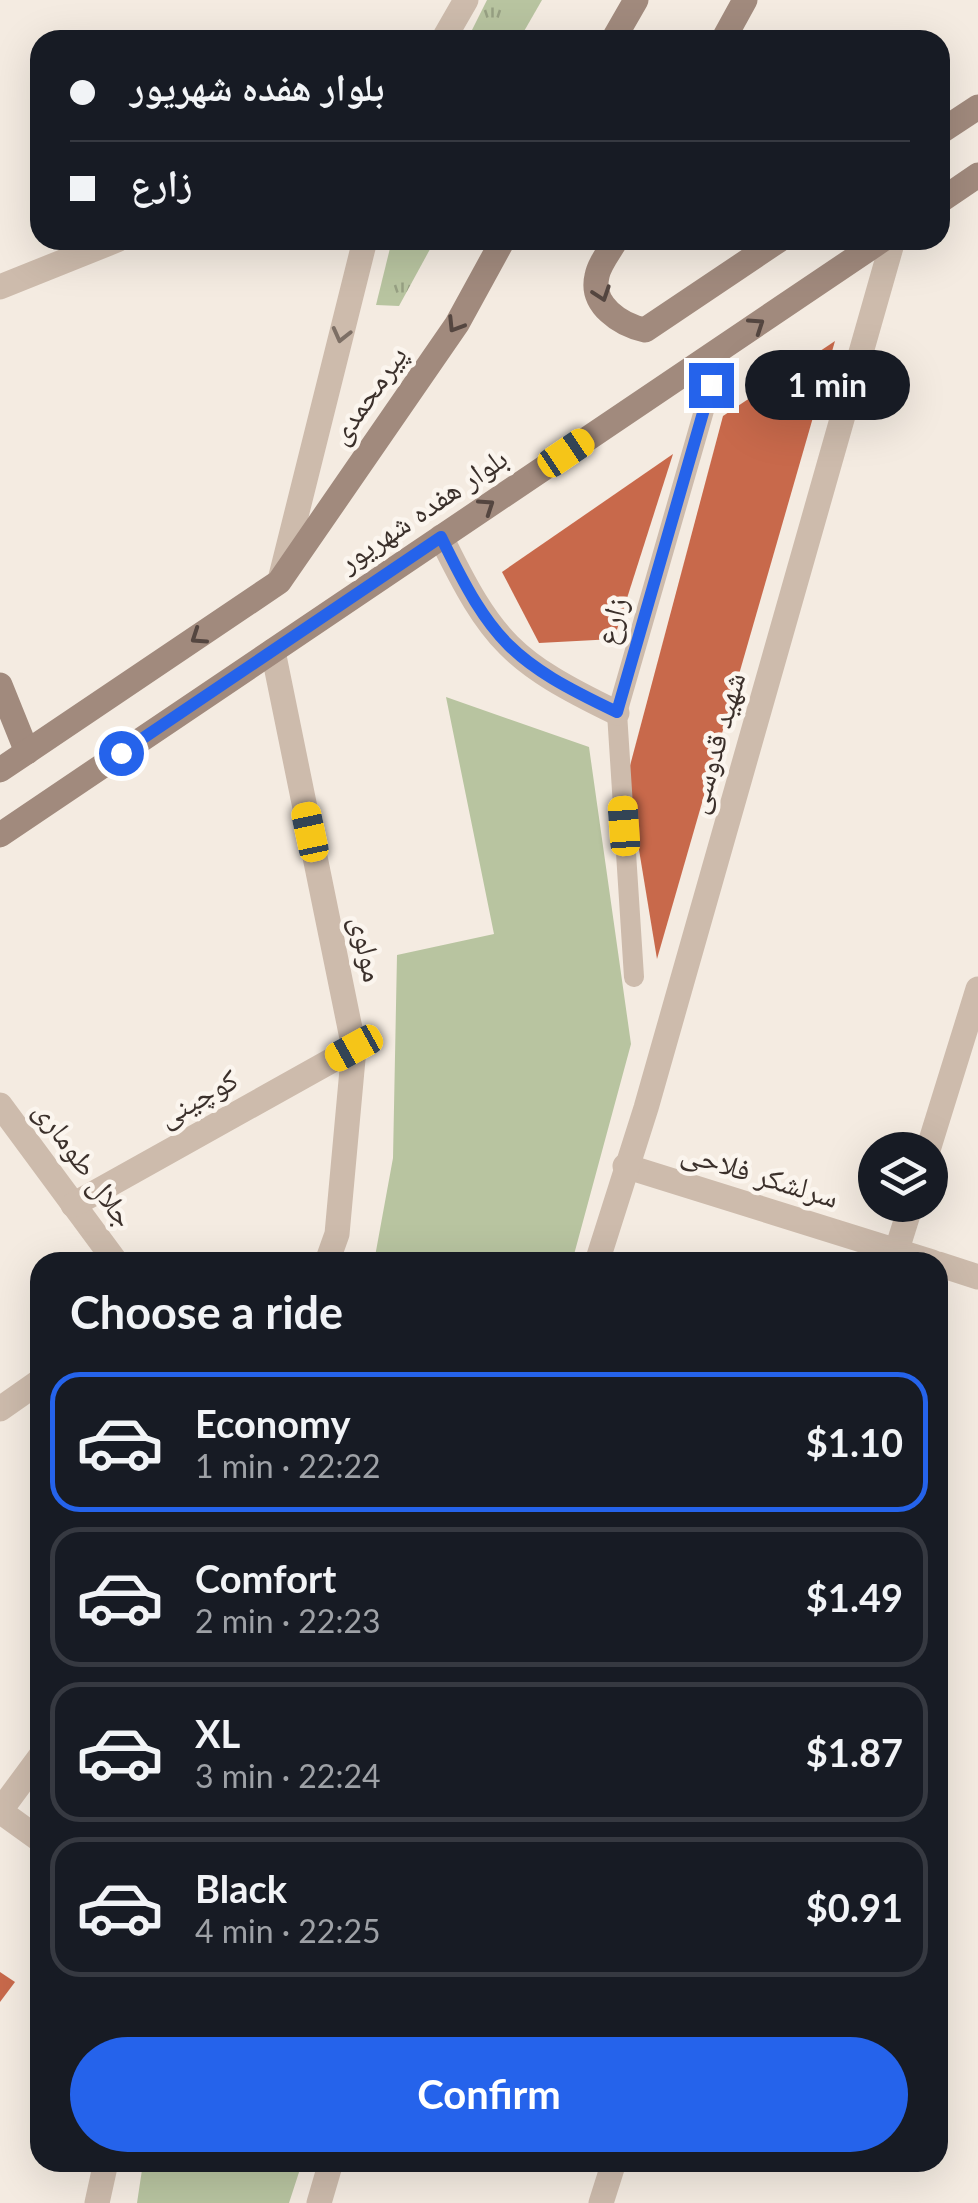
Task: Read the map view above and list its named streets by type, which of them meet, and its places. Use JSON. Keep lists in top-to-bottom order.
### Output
{
  "streets": {
    "main road": ["پیرمحمدی", "بلوار هفده شهریور"],
    "street": [
      "شهید قدوسی",
      "مولوی",
      "کوچینی",
      "جلال طوماری",
      "سرلشکر فلاحی"
    ],
    "lane": ["زارع"]
  },
  "crossings": [
    ["بلوار هفده شهریور", "زارع"],
    ["بلوار هفده شهریور", "مولوی"],
    ["شهید قدوسی", "سرلشکر فلاحی"],
    ["مولوی", "کوچینی"],
    ["کوچینی", "جلال طوماری"]
  ],
  "one_way": ["پیرمحمدی", "بلوار هفده شهریور"],
  "page": {
    "banner": ["بلوار هفده شهریور", "زارع"],
    "bubble": "1 min",
    "heading": "Choose a ride",
    "list": [
      {
        "name": "Economy",
        "note": "1 min · 22:22",
        "value": "$1.10"
      },
      {
        "name": "Comfort",
        "note": "2 min · 22:23",
        "value": "$1.49"
      },
      {
        "name": "XL",
        "note": "3 min · 22:24",
        "value": "$1.87"
      },
      {
        "name": "Black",
        "note": "4 min · 22:25",
        "value": "$0.91"
      }
    ],
    "buttons": "Confirm"
  }
}
